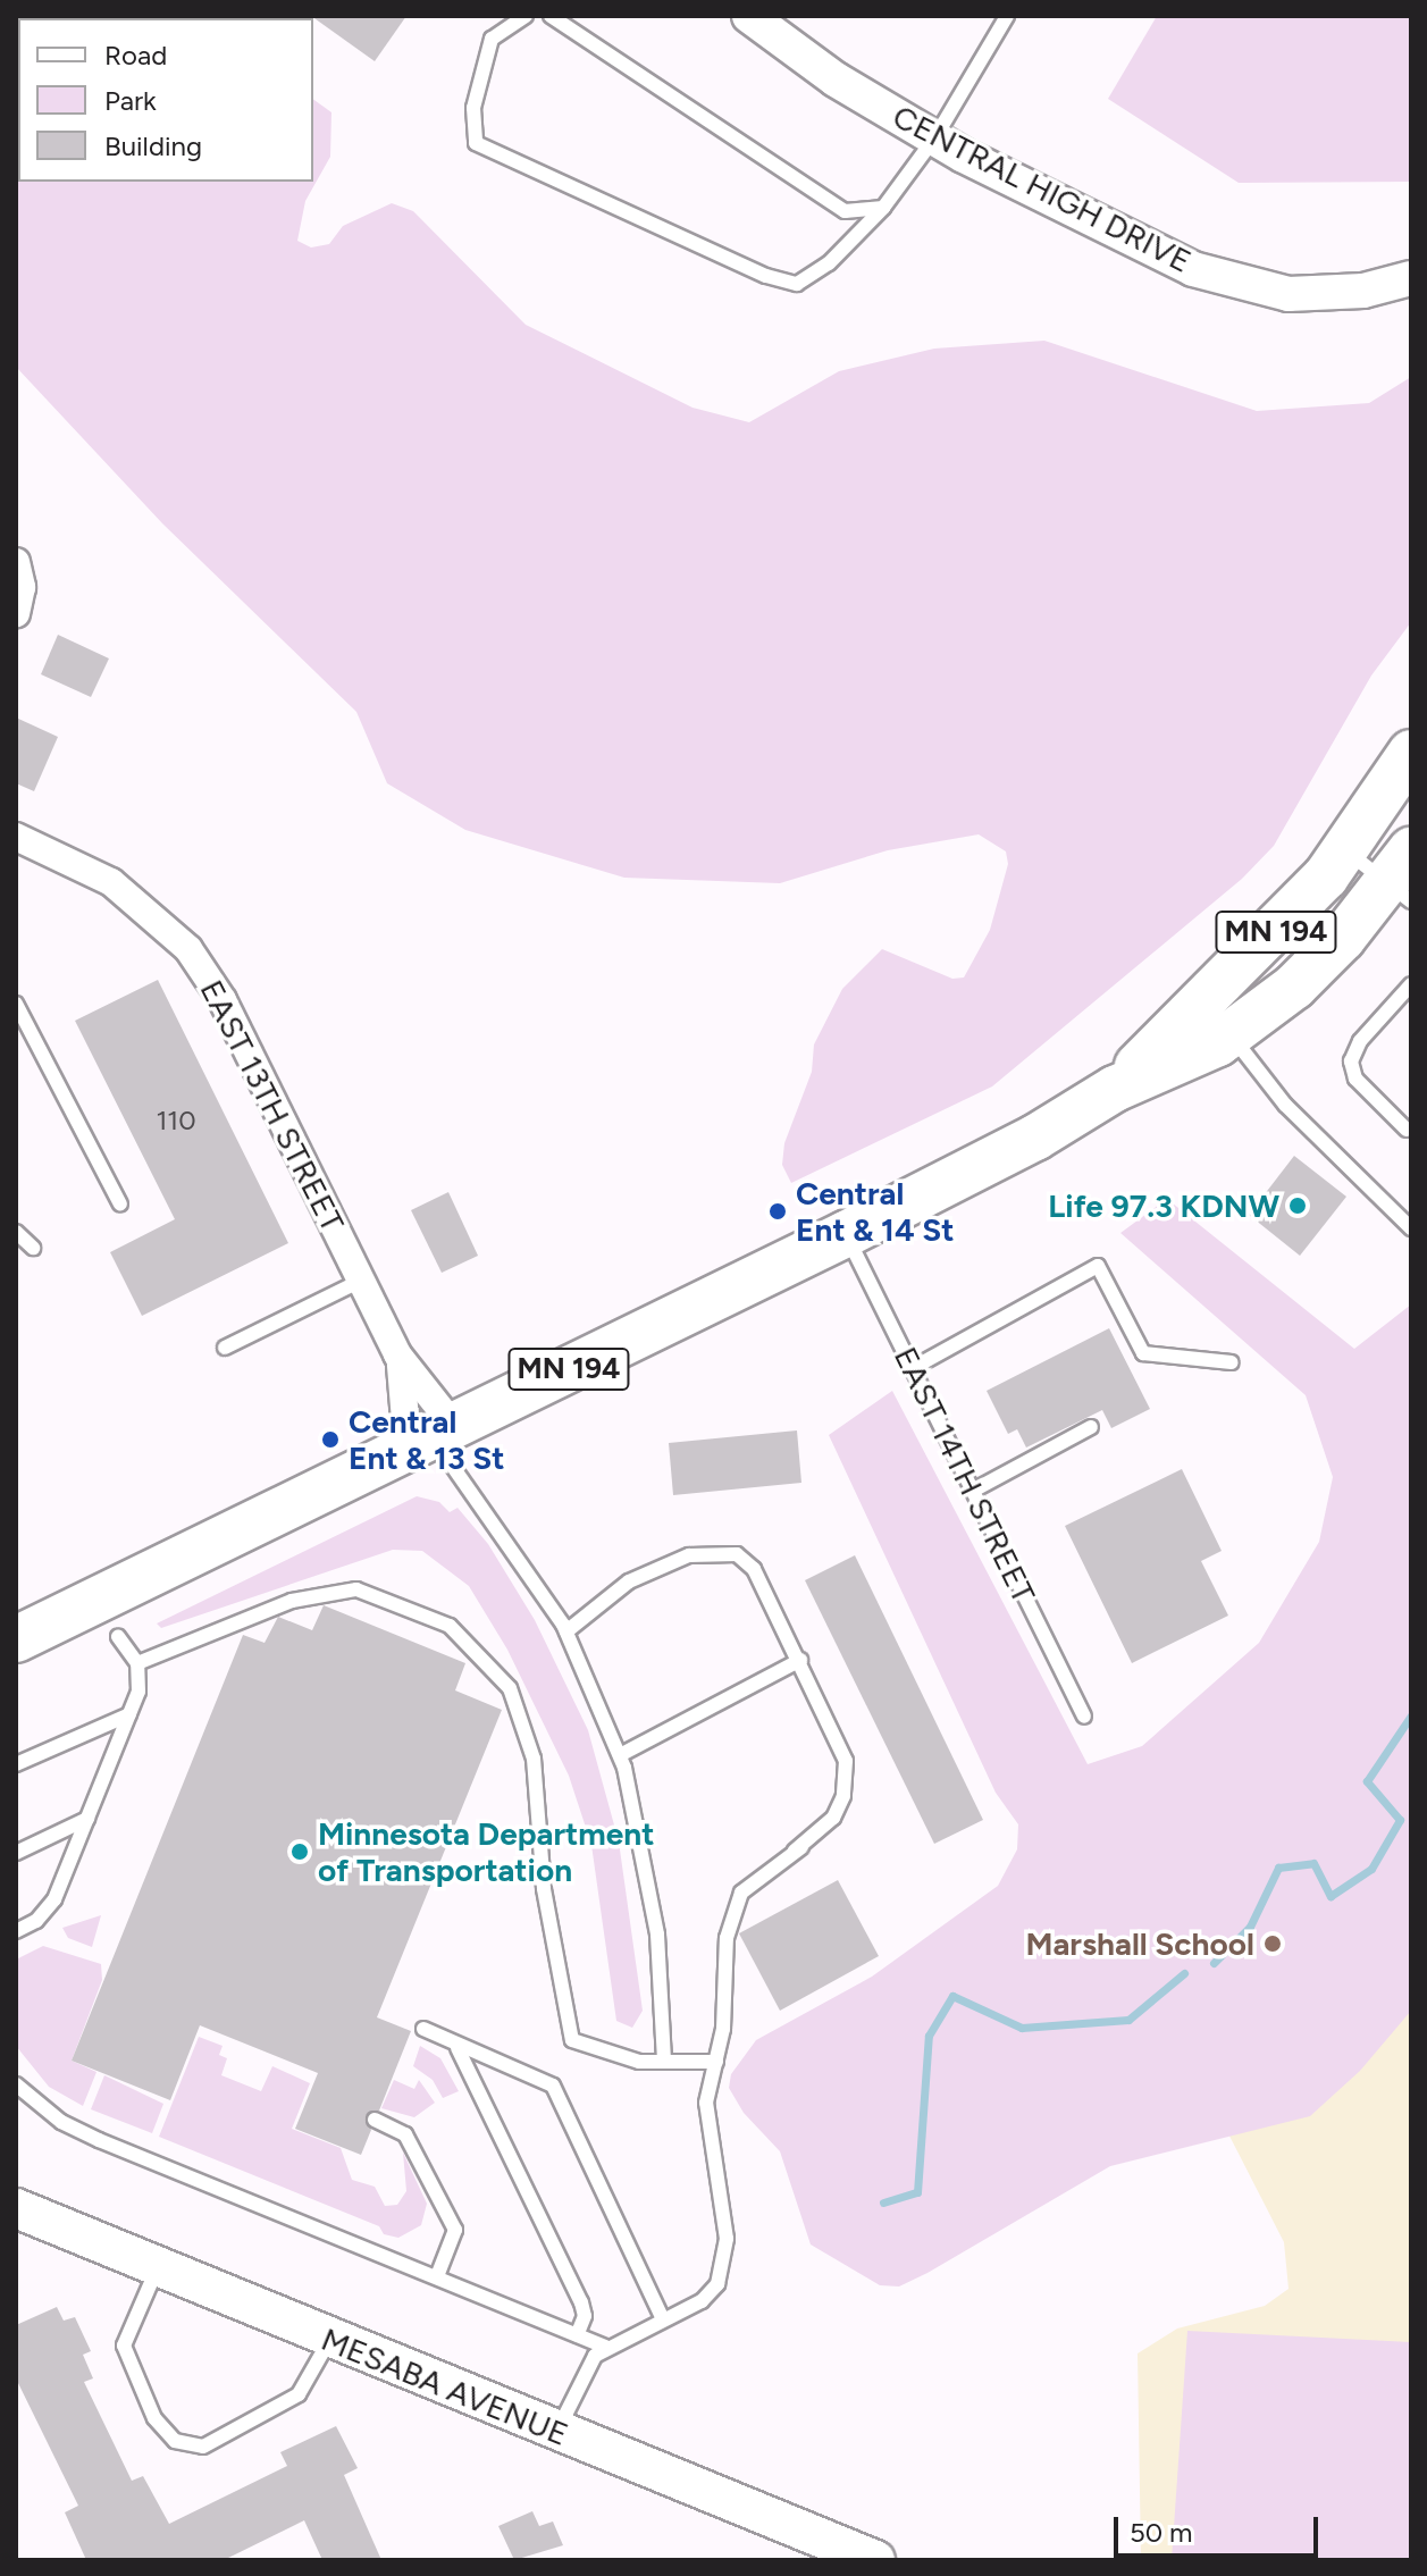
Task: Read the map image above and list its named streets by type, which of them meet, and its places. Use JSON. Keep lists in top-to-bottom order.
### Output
{
  "streets": {
    "highway": ["MN 194"],
    "main road": ["MESABA AVENUE"],
    "street": ["CENTRAL HIGH DRIVE", "EAST 13TH STREET"],
    "lane": ["EAST 14TH STREET"]
  },
  "crossings": [
    ["MN 194", "EAST 13TH STREET"],
    ["MN 194", "EAST 14TH STREET"]
  ],
  "places": [
    "Life 97.3 KDNW",
    "Central Ent & 14 St",
    "Central Ent & 13 St",
    "Minnesota Department of Transportation",
    "Marshall School"
  ],
  "house_numbers": ["110"],
  "legend": ["Road", "Park", "Building"],
  "scale_bar": "50 m"
}
